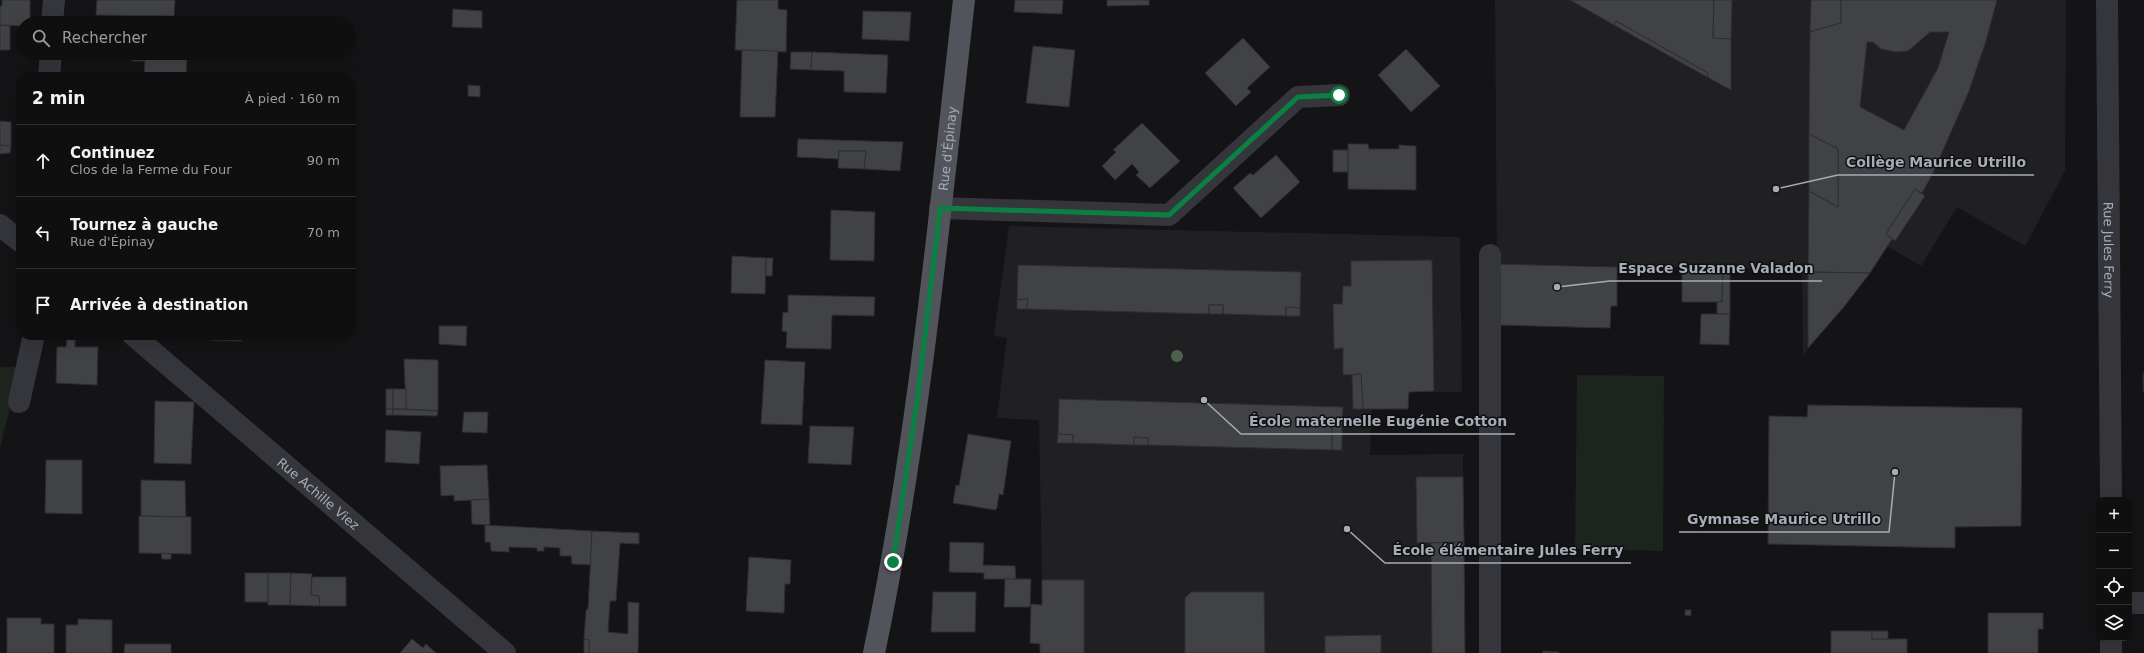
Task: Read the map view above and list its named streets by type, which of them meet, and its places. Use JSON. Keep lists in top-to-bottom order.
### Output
{
  "streets": {
    "main road": ["Rue d'Épinay"],
    "street": ["Rue Jules Ferry", "Rue Achille Viez"]
  },
  "places": [
    "Collège Maurice Utrillo",
    "Espace Suzanne Valadon",
    "École maternelle Eugénie Cotton",
    "Gymnase Maurice Utrillo",
    "École élémentaire Jules Ferry"
  ],
  "page": {
    "search": "Rechercher",
    "heading": ["2 min", "À pied · 160 m"],
    "list": [
      ["Continuez", "Clos de la Ferme du Four", "90 m"],
      ["Tournez à gauche", "Rue d'Épinay", "70 m"],
      "Arrivée à destination"
    ],
    "map_buttons": ["+", "−"]
  }
}
